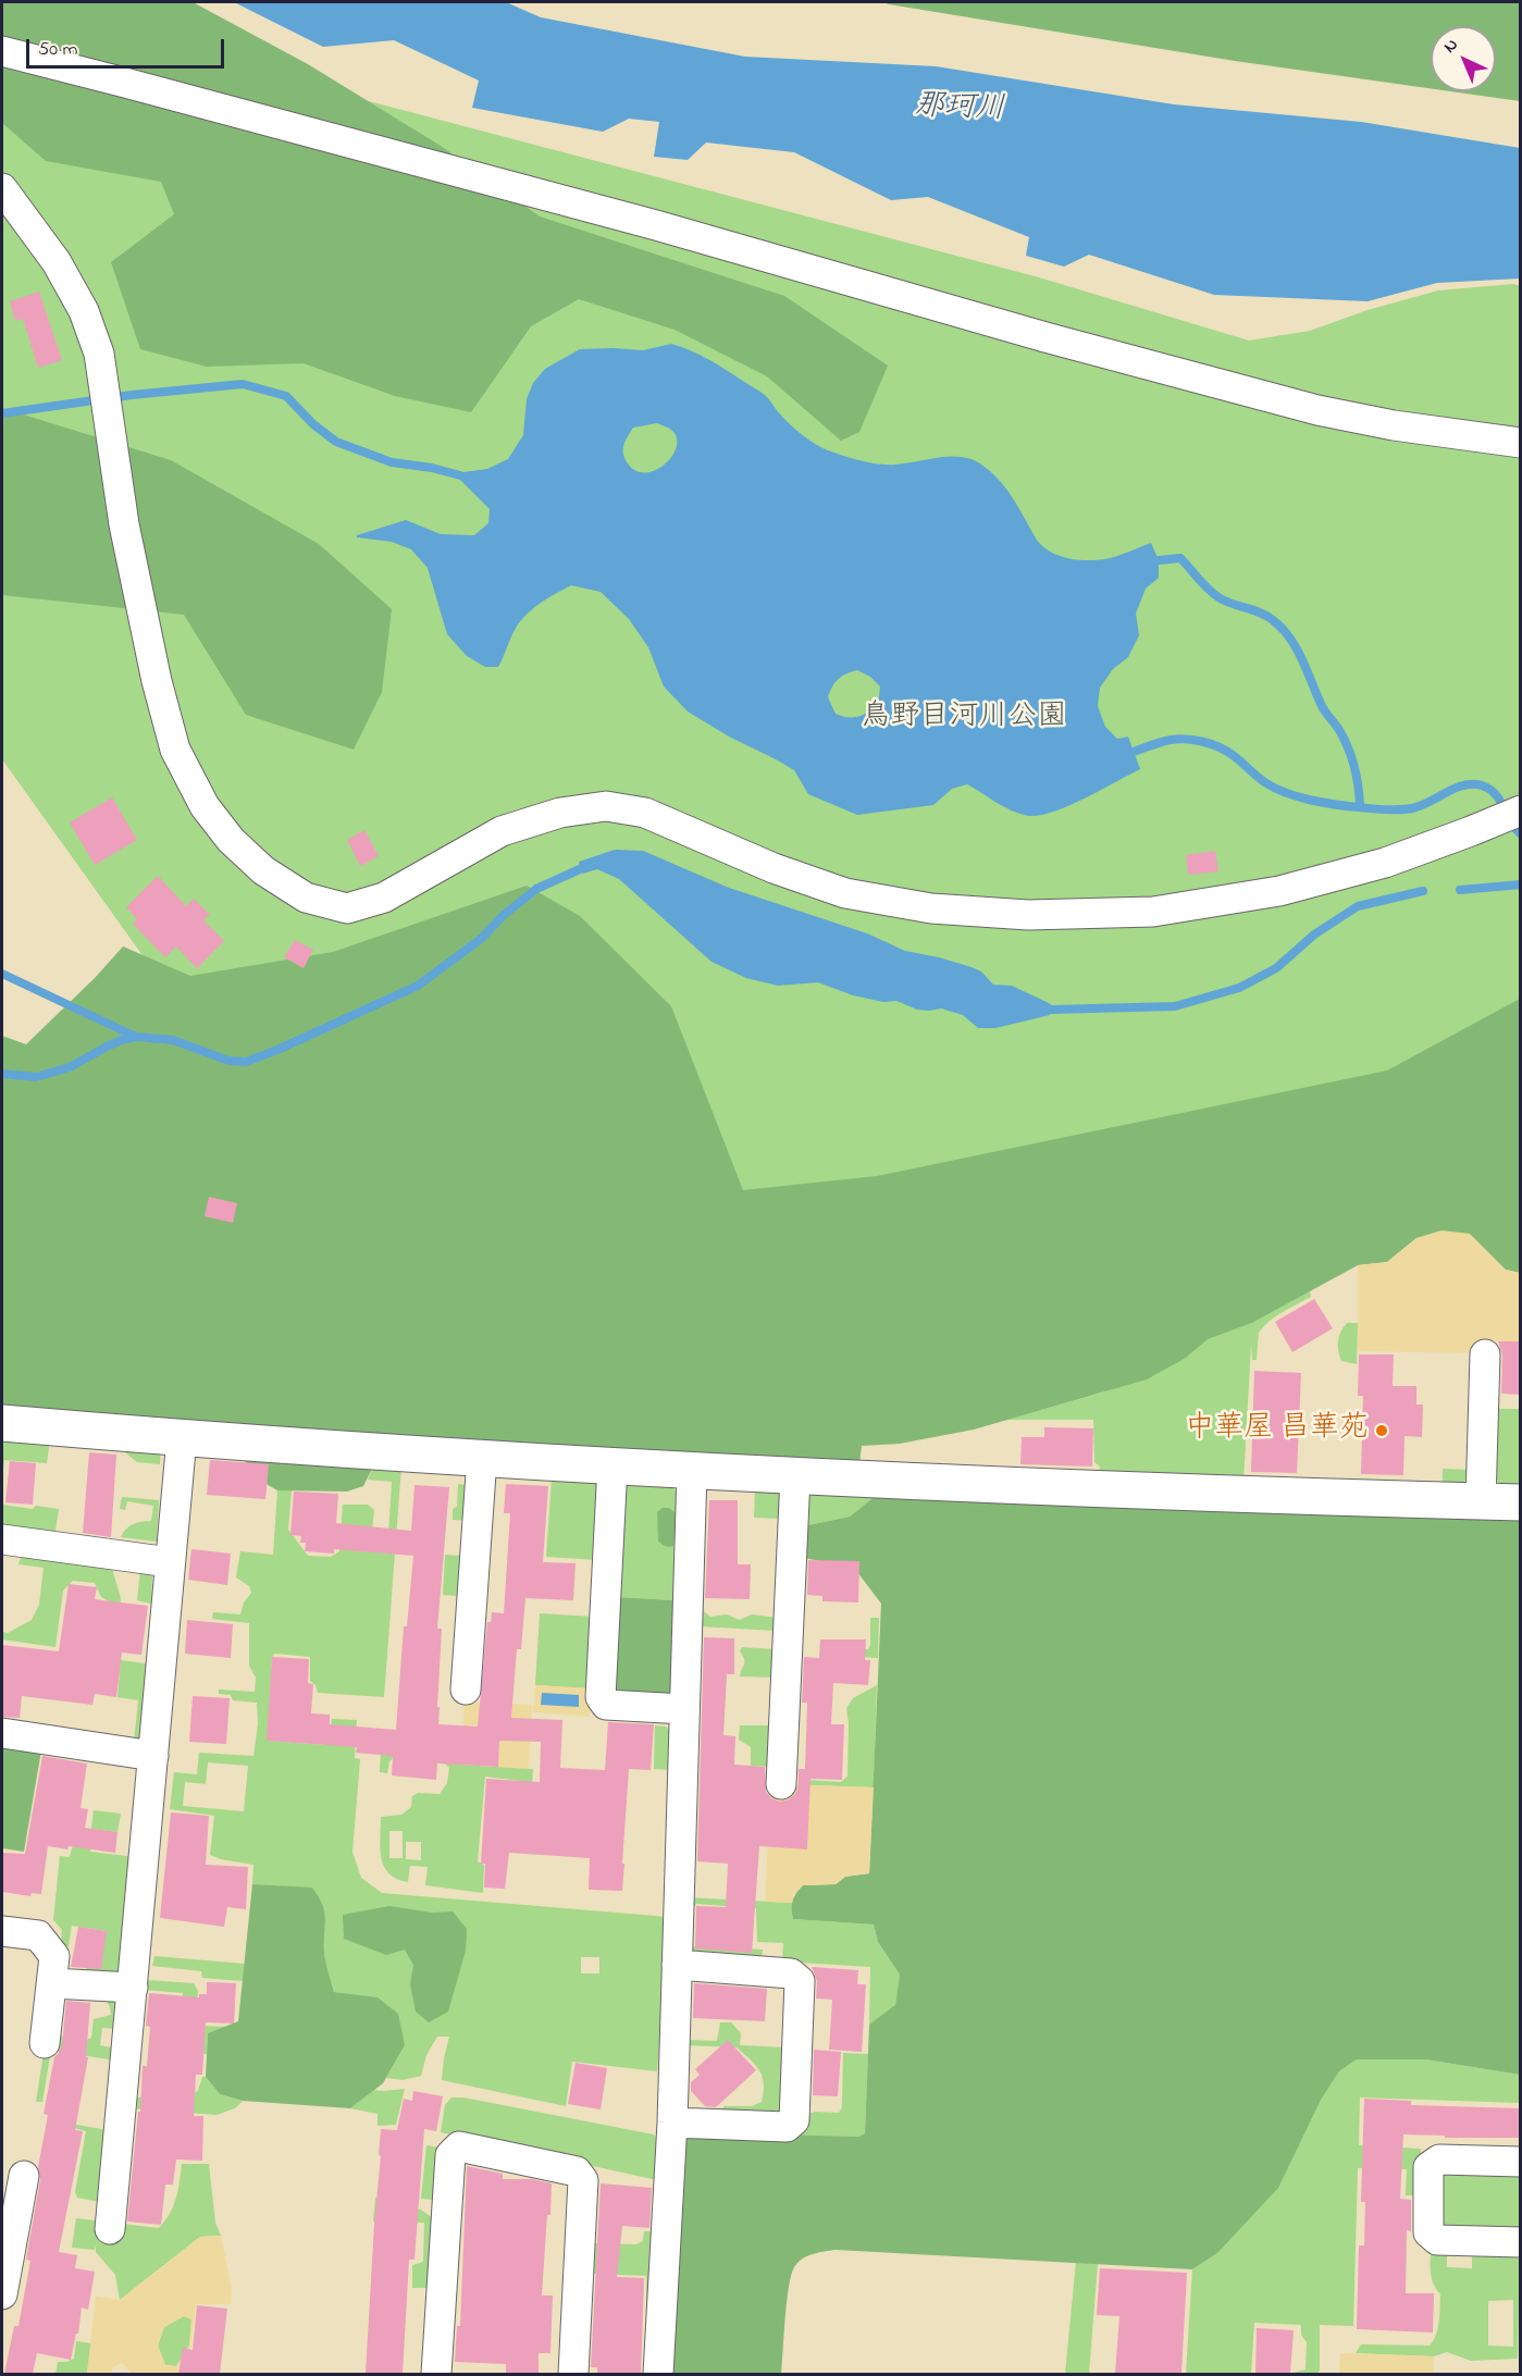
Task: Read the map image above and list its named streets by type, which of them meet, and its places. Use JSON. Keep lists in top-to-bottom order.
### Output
{
  "water": ["那珂川"],
  "parks": ["鳥野目河川公園"],
  "places": ["中華屋 昌華苑"],
  "scale_bar": "50 m",
  "north": "top left"
}
